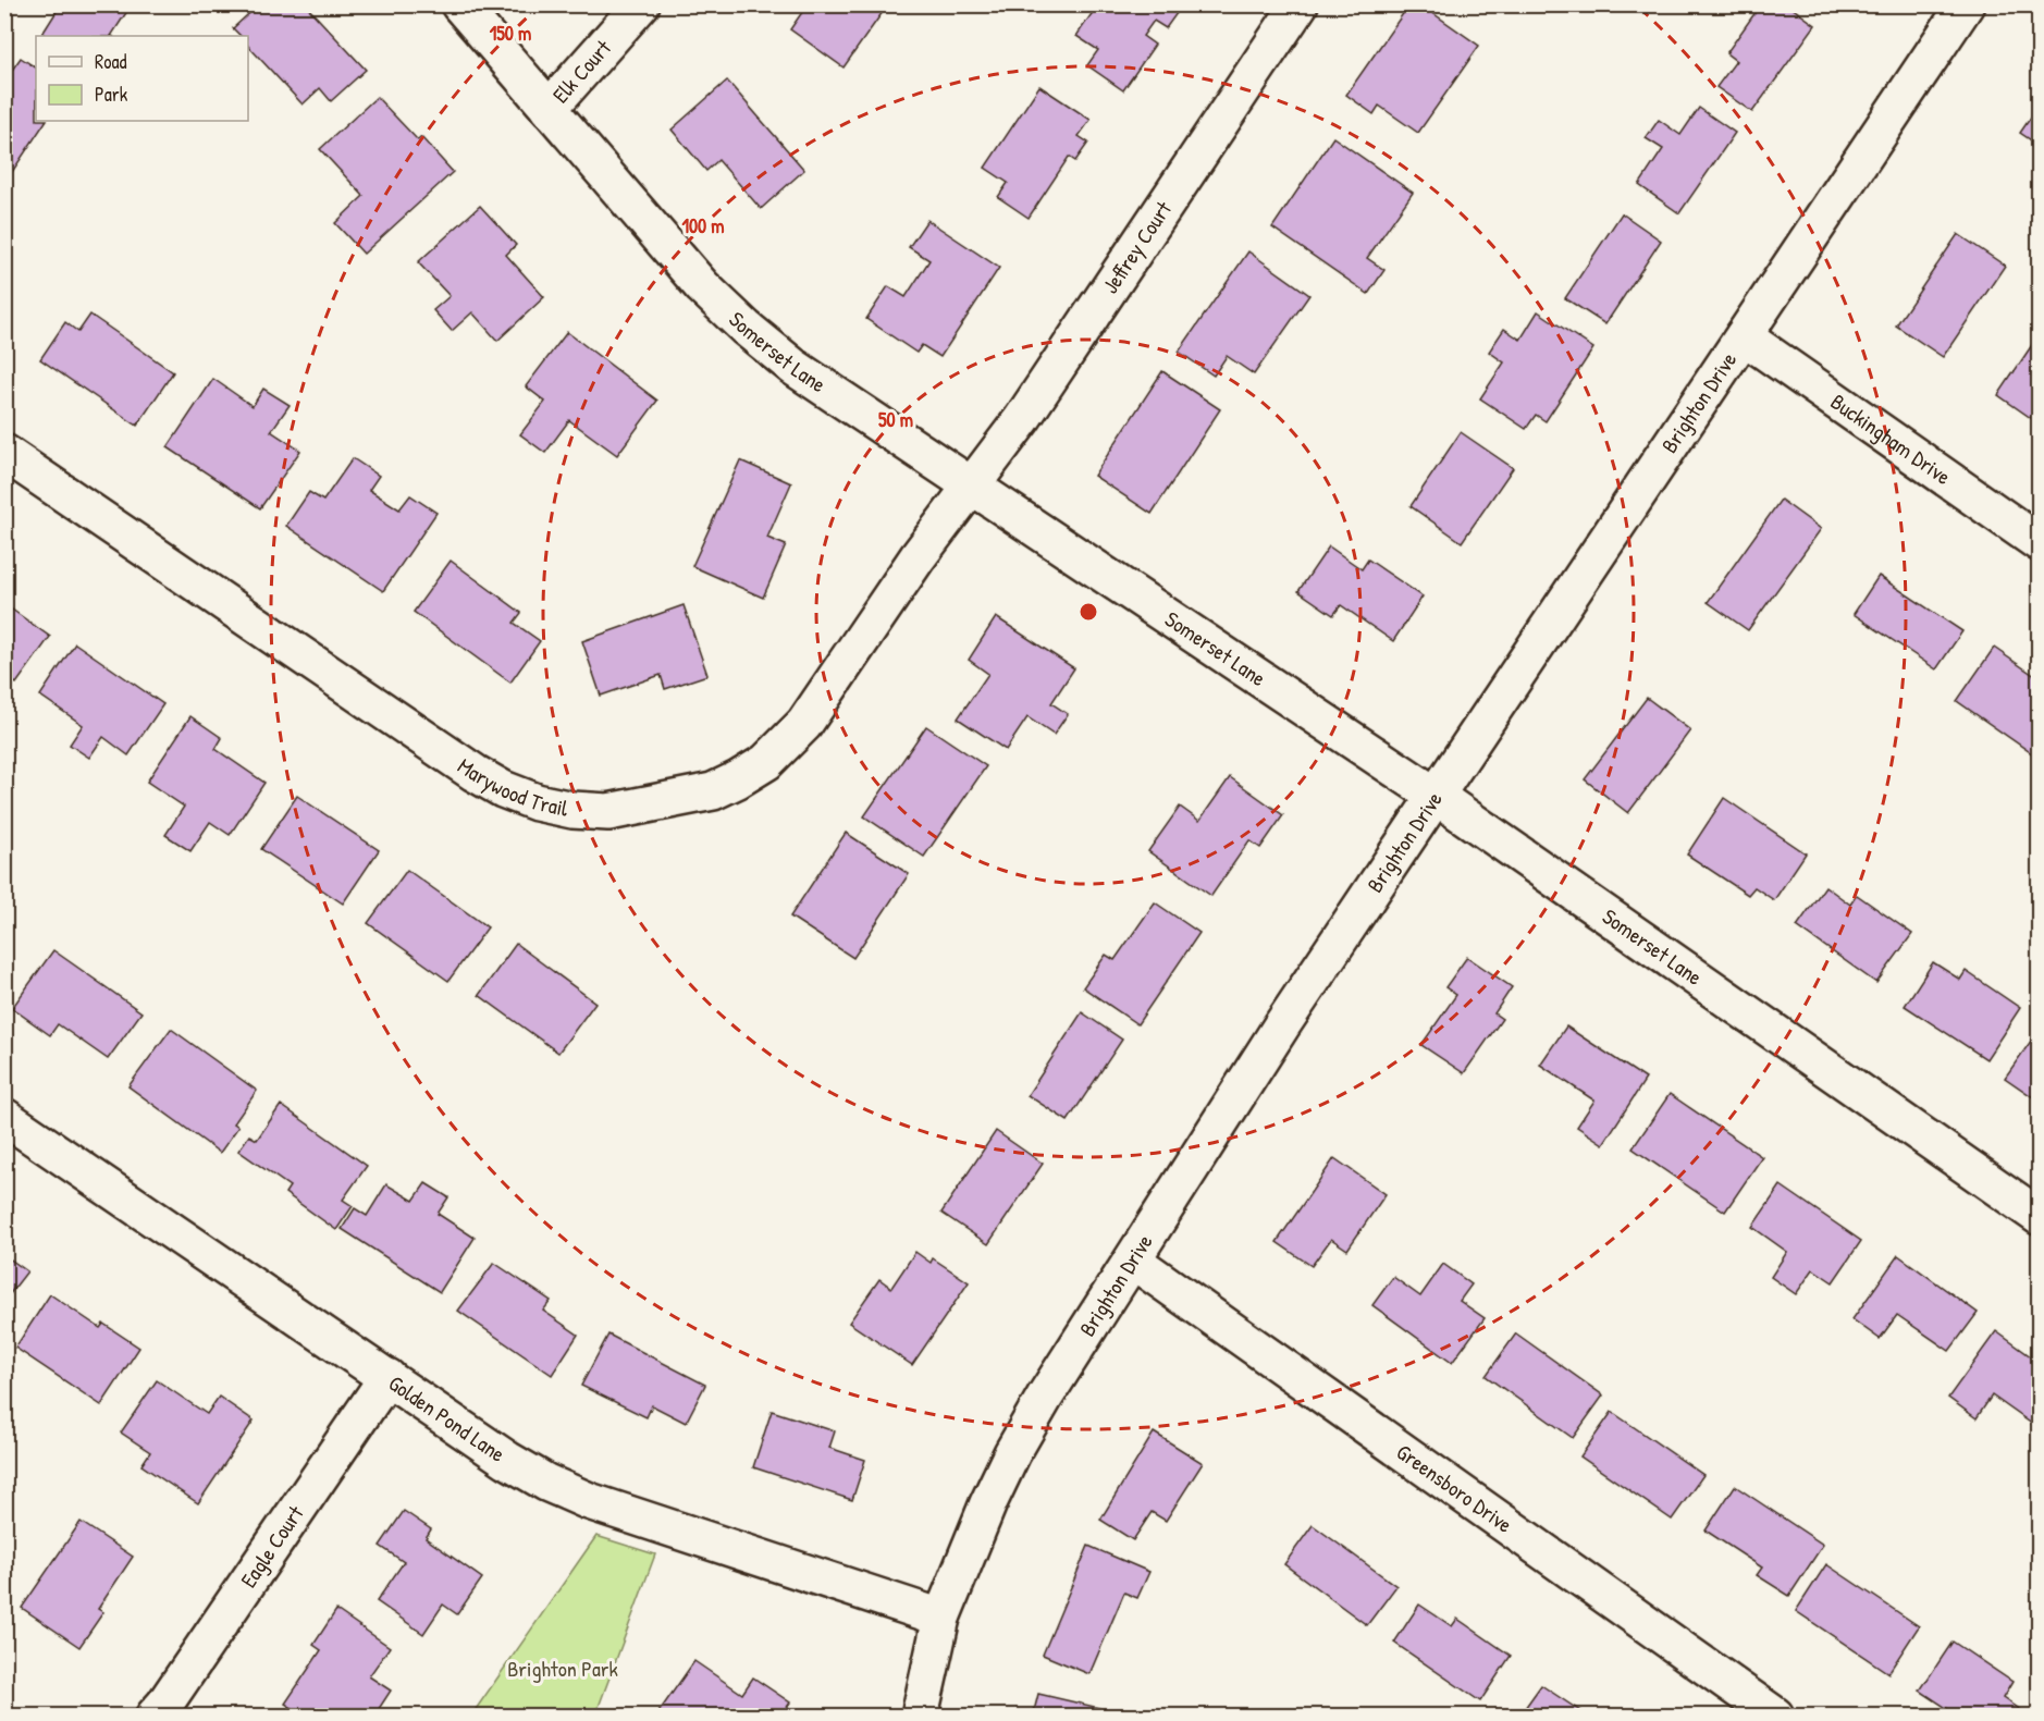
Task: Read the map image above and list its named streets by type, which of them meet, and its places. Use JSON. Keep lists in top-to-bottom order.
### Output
{
  "streets": {
    "street": [
      "Elk Court",
      "Jeffrey Court",
      "Somerset Lane",
      "Brighton Drive",
      "Buckingham Drive",
      "Marywood Trail",
      "Golden Pond Lane",
      "Greensboro Drive",
      "Eagle Court"
    ]
  },
  "crossings": [
    ["Elk Court", "Somerset Lane"],
    ["Jeffrey Court", "Somerset Lane"],
    ["Jeffrey Court", "Marywood Trail"],
    ["Somerset Lane", "Brighton Drive"],
    ["Somerset Lane", "Marywood Trail"],
    ["Brighton Drive", "Buckingham Drive"],
    ["Brighton Drive", "Golden Pond Lane"],
    ["Brighton Drive", "Greensboro Drive"],
    ["Golden Pond Lane", "Eagle Court"]
  ],
  "parks": ["Brighton Park"],
  "legend": ["Road", "Park"],
  "rings": ["150 m", "100 m", "50 m"]
}
